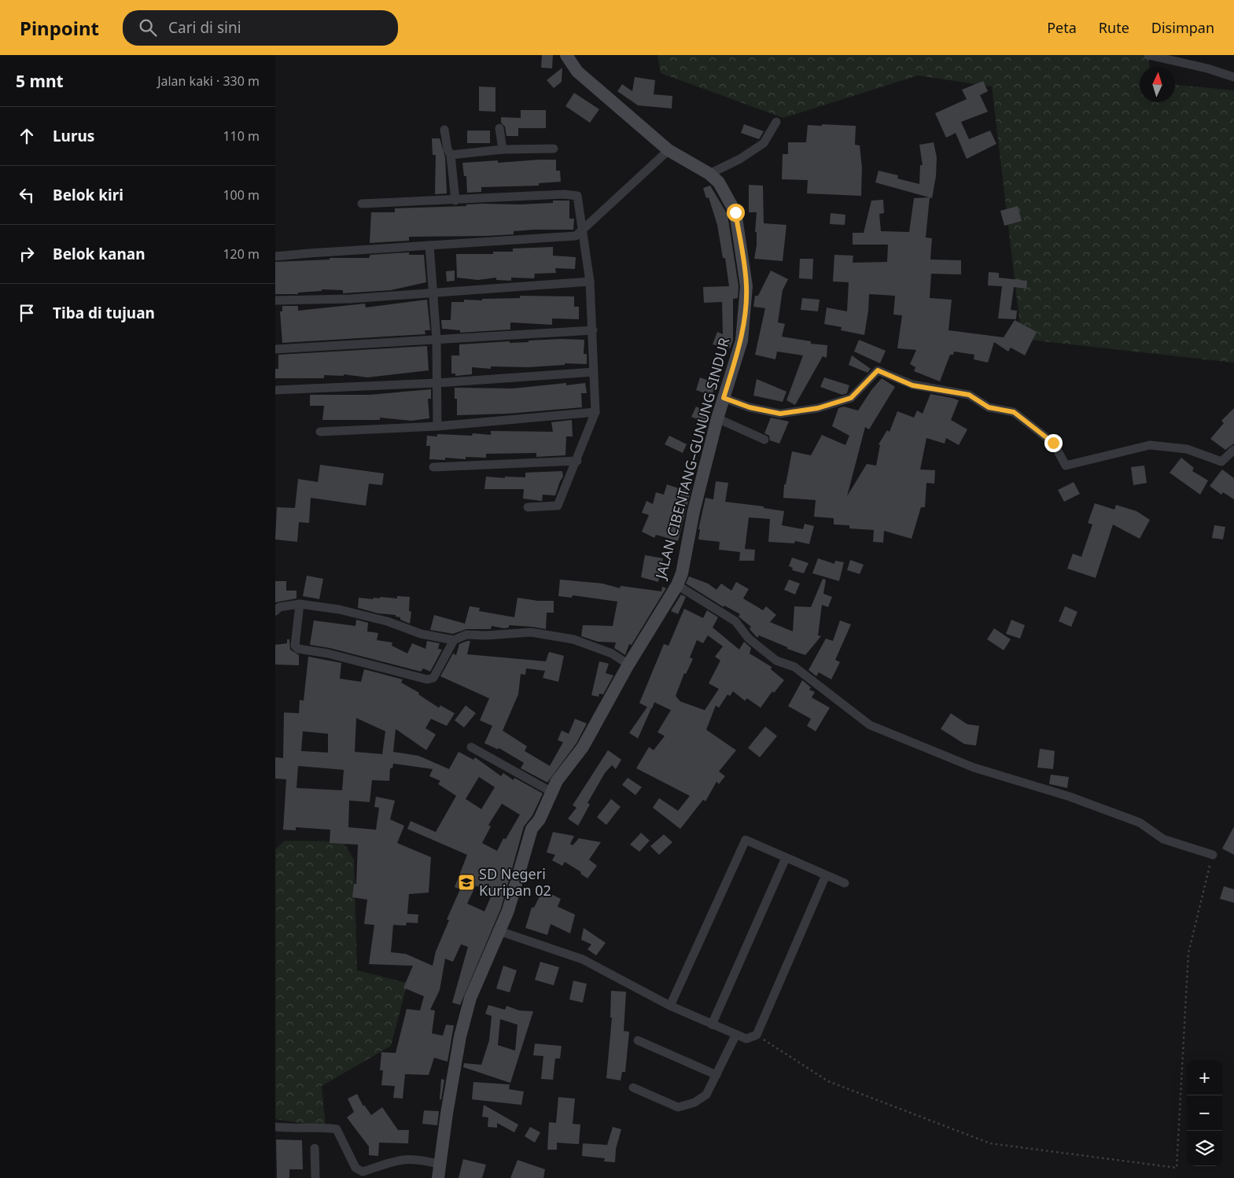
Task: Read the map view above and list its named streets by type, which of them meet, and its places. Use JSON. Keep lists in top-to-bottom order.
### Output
{
  "streets": {
    "street": ["JALAN CIBENTANG–GUNUNG SINDUR"]
  },
  "places": {
    "school or university": ["SD Negeri Kuripan 02"]
  },
  "north": "top",
  "page": {
    "header": "Pinpoint",
    "search": "Cari di sini",
    "nav": ["Peta", "Rute", "Disimpan"],
    "heading": ["5 mnt", "Jalan kaki · 330 m"],
    "list": [
      ["Lurus", "110 m"],
      ["Belok kiri", "100 m"],
      ["Belok kanan", "120 m"],
      "Tiba di tujuan"
    ],
    "map_buttons": ["+", "−"]
  }
}
